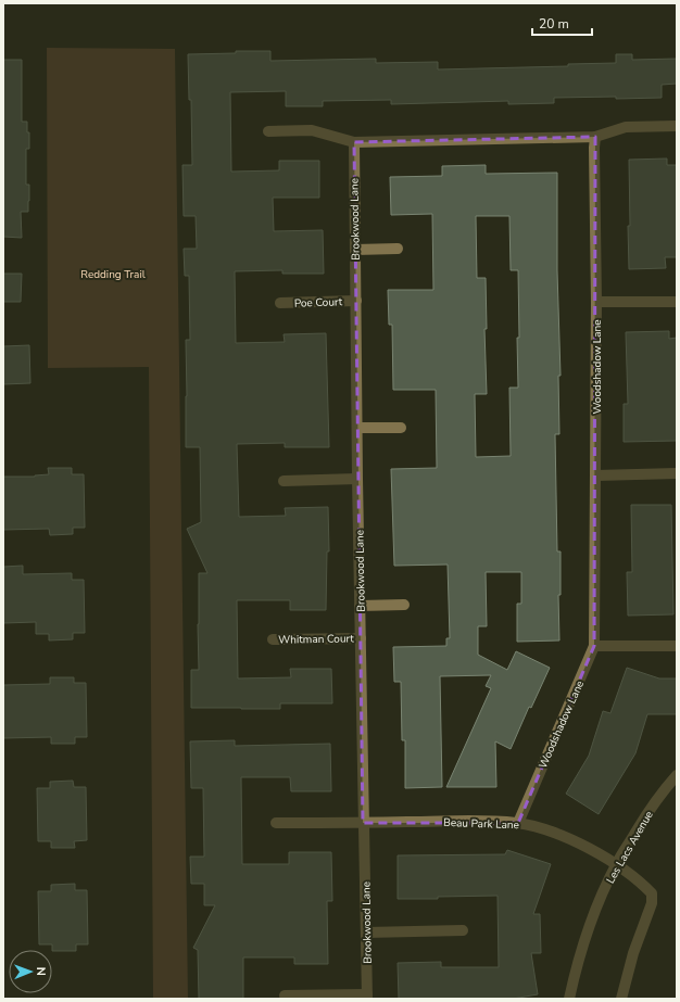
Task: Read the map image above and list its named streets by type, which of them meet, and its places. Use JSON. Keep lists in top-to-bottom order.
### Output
{
  "streets": {
    "street": [
      "Brookwood Lane",
      "Poe Court",
      "Woodshadow Lane",
      "Whitman Court",
      "Beau Park Lane",
      "Les Lacs Avenue"
    ]
  },
  "crossings": [
    ["Brookwood Lane", "Poe Court"],
    ["Brookwood Lane", "Whitman Court"],
    ["Brookwood Lane", "Beau Park Lane"],
    ["Woodshadow Lane", "Beau Park Lane"],
    ["Beau Park Lane", "Les Lacs Avenue"]
  ],
  "parks": ["Redding Trail"],
  "scale_bar": "20 m",
  "north": "right"
}
